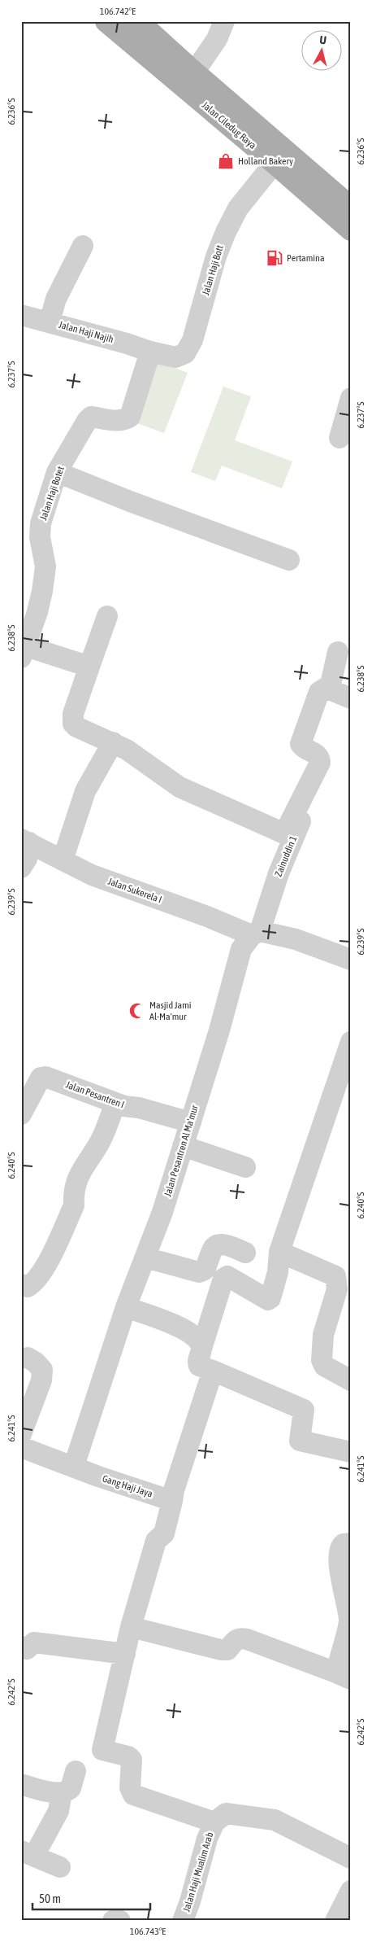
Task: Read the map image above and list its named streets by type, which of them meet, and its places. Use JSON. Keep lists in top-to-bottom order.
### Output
{
  "streets": {
    "main road": ["Jalan Ciledug Raya"],
    "street": [
      "Jalan Haji Bott",
      "Jalan Haji Najih",
      "Jalan Haji Botet",
      "Zainuddin 1",
      "Jalan Sukerela I",
      "Jalan Pesantren I",
      "Jalan Pesantren Al Ma'mur",
      "Gang Haji Jaya",
      "Jalan Haji Mualim Arab"
    ]
  },
  "crossings": [
    ["Jalan Ciledug Raya", "Jalan Haji Bott"],
    ["Jalan Haji Bott", "Jalan Haji Najih"],
    ["Jalan Haji Bott", "Jalan Haji Botet"],
    ["Jalan Haji Najih", "Jalan Haji Botet"],
    ["Zainuddin 1", "Jalan Sukerela I"],
    ["Zainuddin 1", "Jalan Pesantren Al Ma'mur"],
    ["Jalan Sukerela I", "Jalan Pesantren Al Ma'mur"],
    ["Jalan Pesantren I", "Jalan Pesantren Al Ma'mur"],
    ["Jalan Pesantren Al Ma'mur", "Gang Haji Jaya"]
  ],
  "places": {
    "shop": ["Holland Bakery"],
    "fuel station": ["Pertamina"],
    "mosque": ["Masjid Jami Al-Ma'mur"]
  },
  "scale_bar": "50 m",
  "north": "top",
  "coordinates": [
    "106.742°E",
    "6.236°S",
    "6.237°S",
    "6.238°S",
    "6.239°S",
    "6.240°S",
    "6.241°S",
    "6.242°S",
    "106.743°E"
  ]
}
